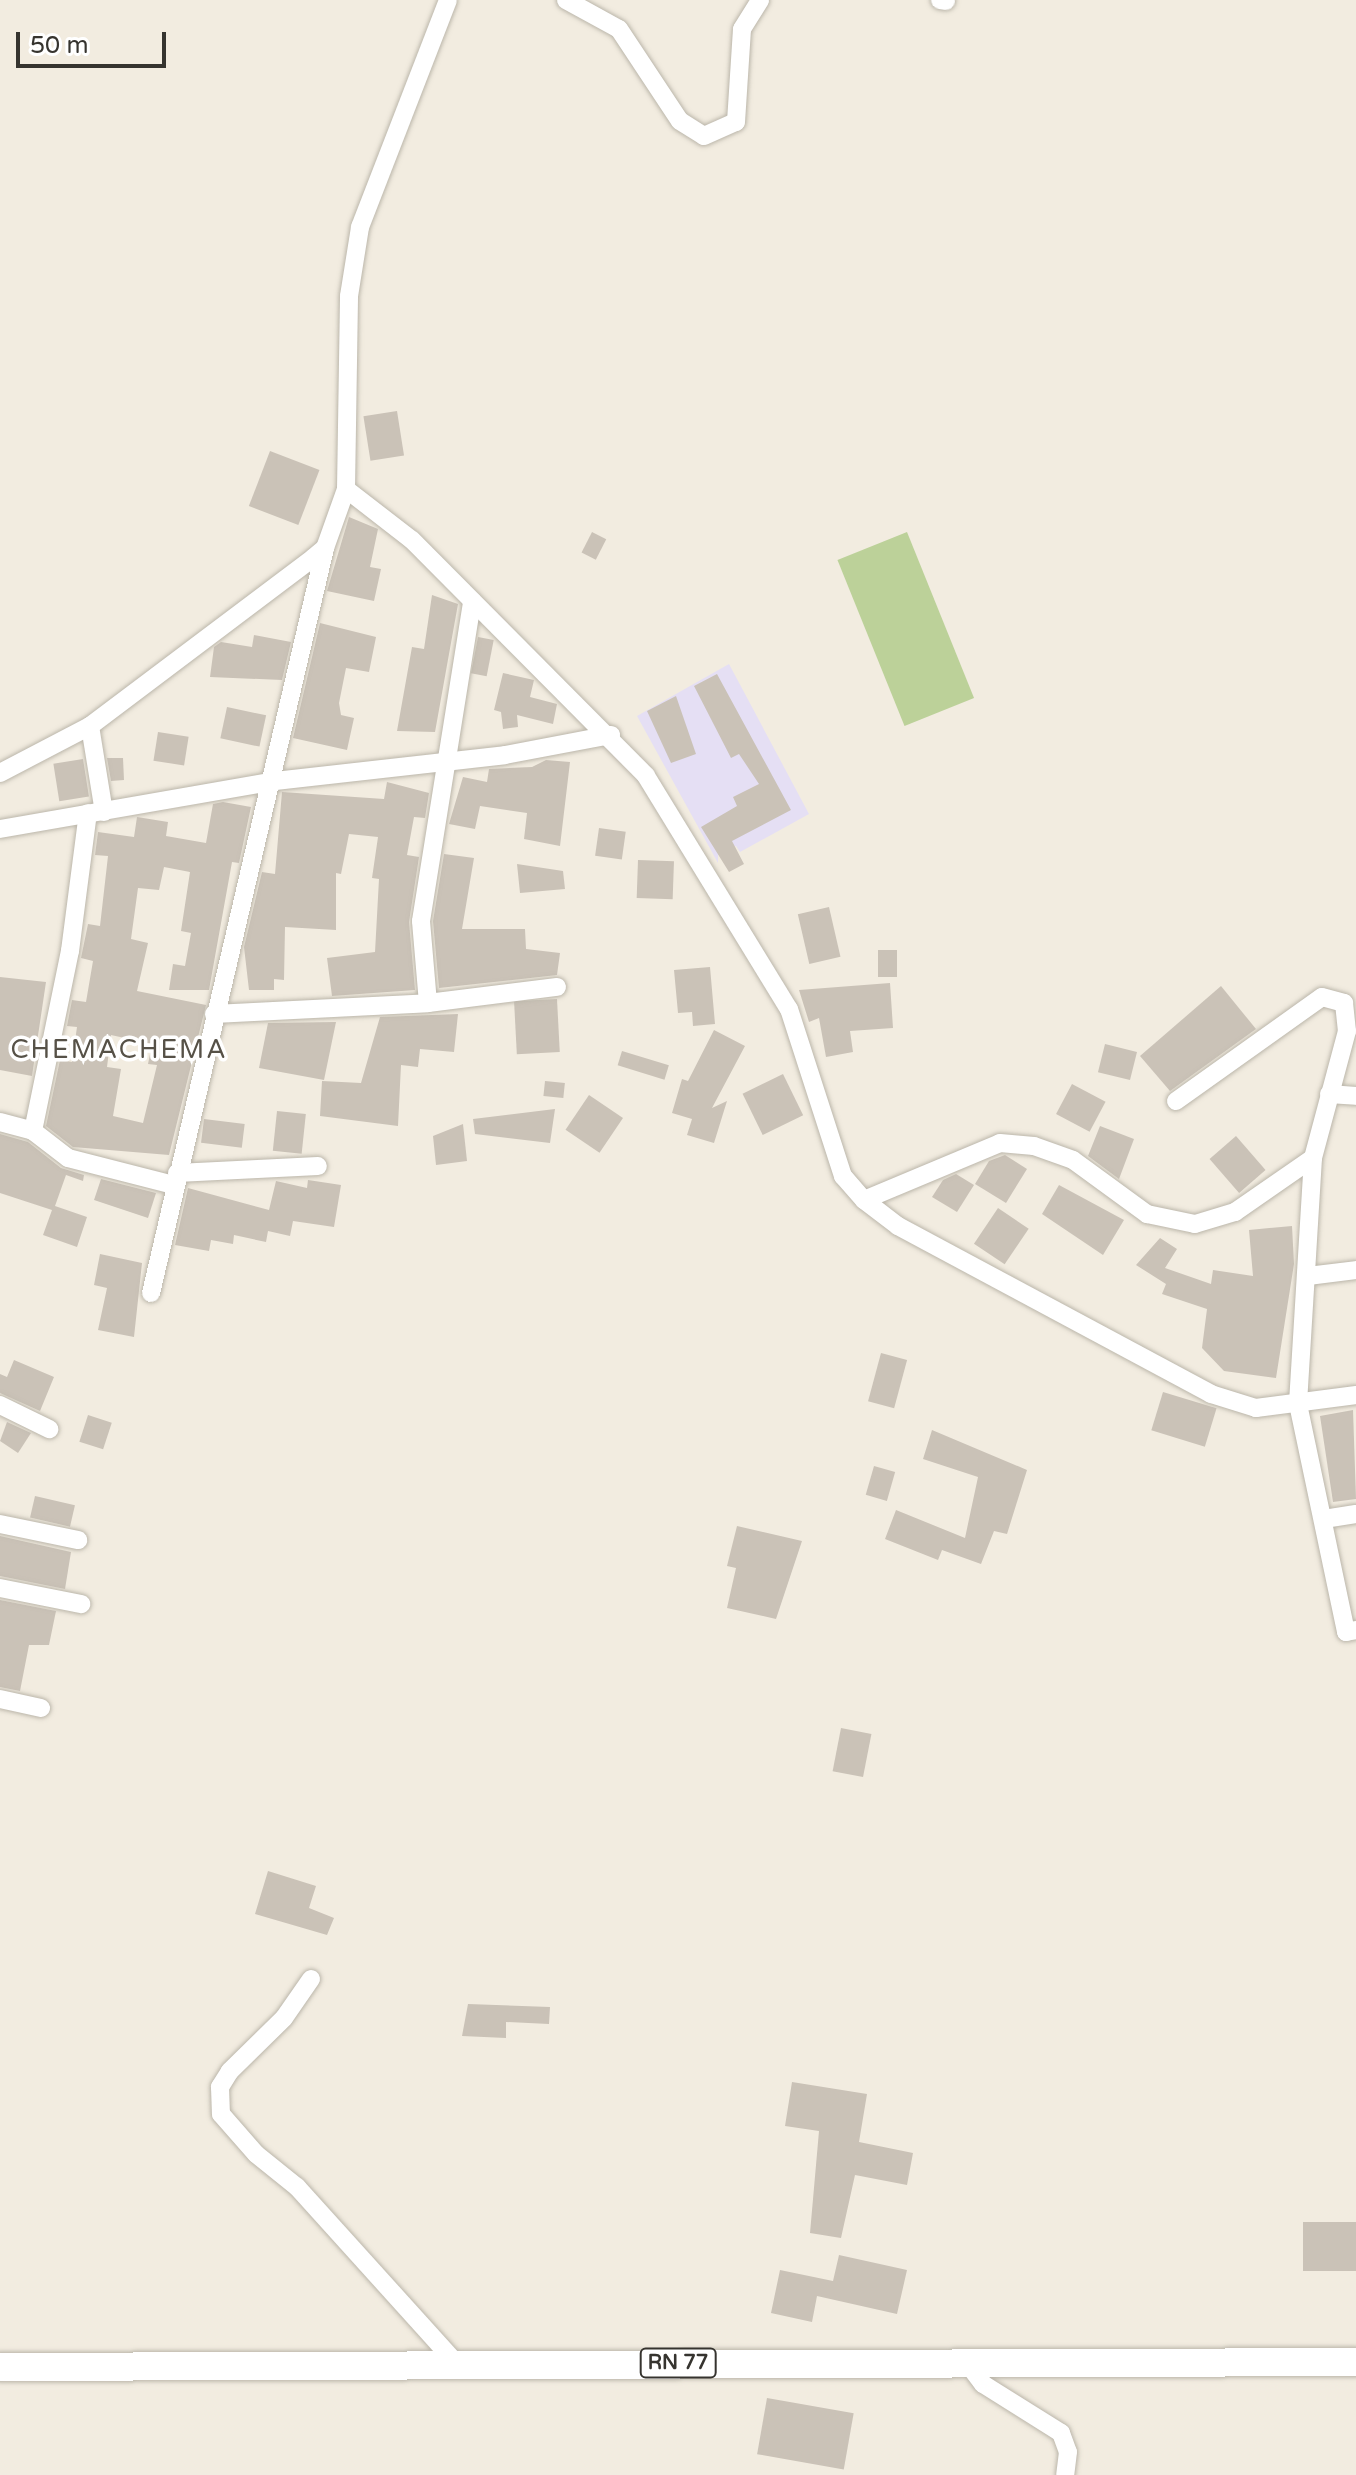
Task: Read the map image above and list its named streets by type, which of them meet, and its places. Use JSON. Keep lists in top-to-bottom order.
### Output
{
  "streets": {
    "main road": ["RN 77"]
  },
  "districts": ["CHEMACHEMA"],
  "scale_bar": "50 m"
}
